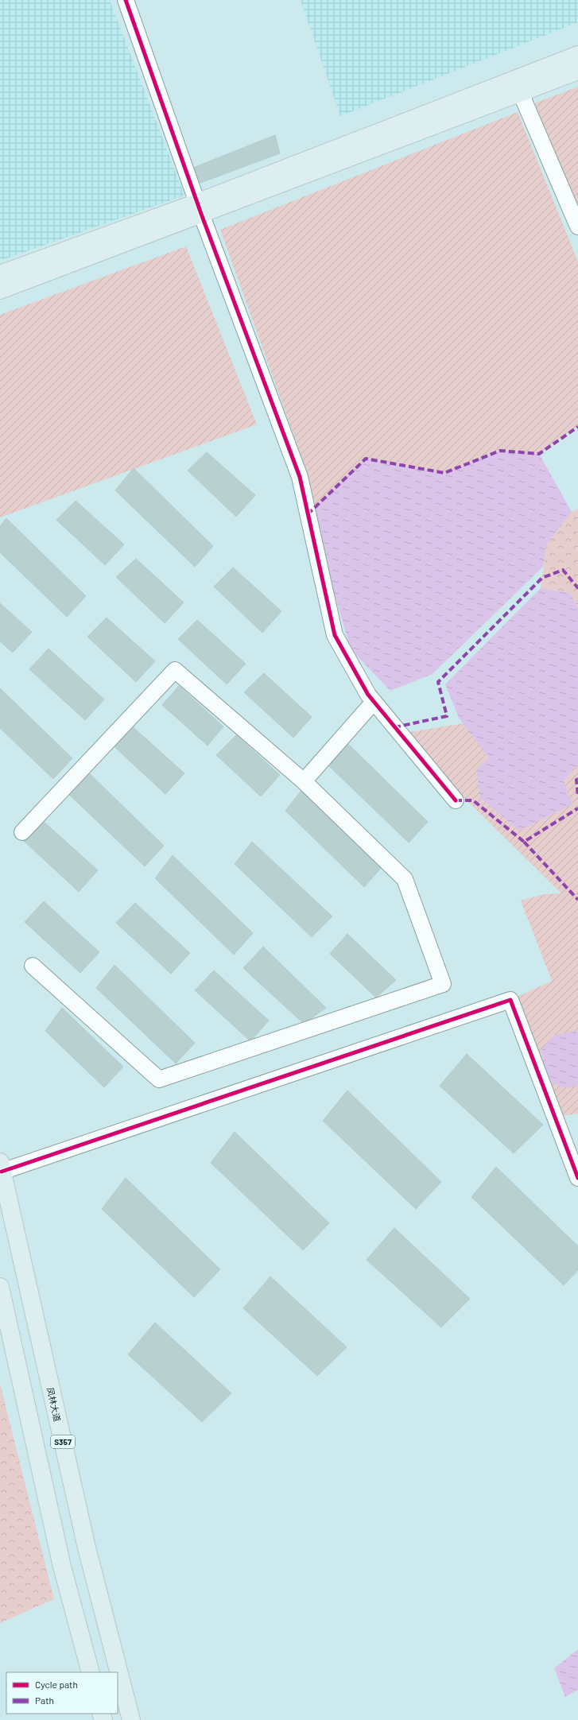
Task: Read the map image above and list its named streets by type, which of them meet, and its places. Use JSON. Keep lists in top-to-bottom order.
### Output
{
  "streets": {
    "main road": ["凤林大道", "S357"]
  },
  "legend": ["Cycle path", "Path"]
}
